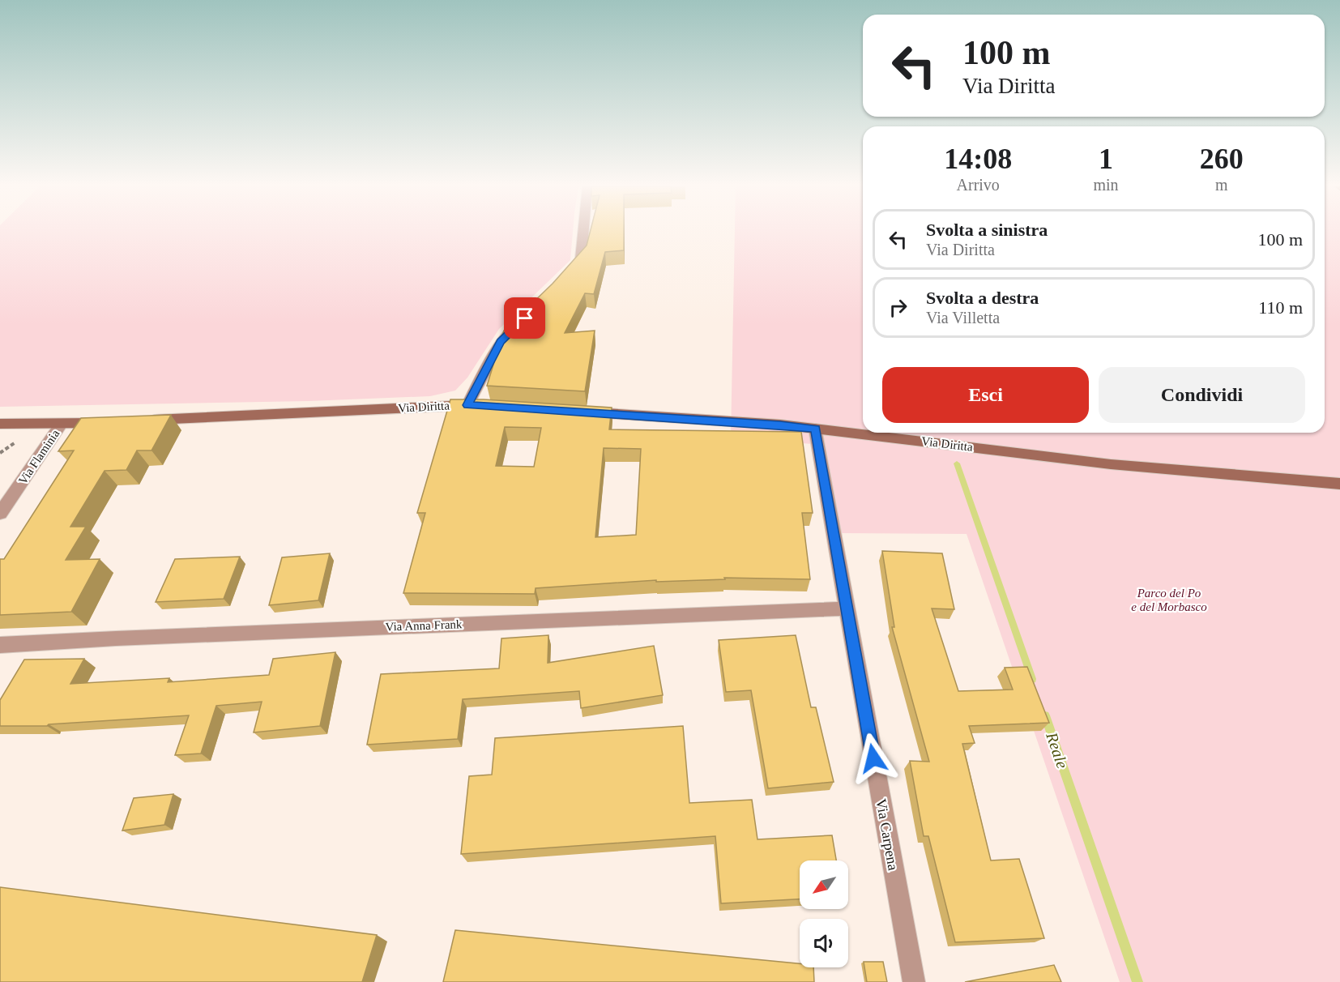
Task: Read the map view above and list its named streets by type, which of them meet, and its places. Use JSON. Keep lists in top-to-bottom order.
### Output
{
  "streets": {
    "street": [
      "Via Diritta",
      "Via Flaminia",
      "Via Anna Frank",
      "Via Carpena"
    ]
  },
  "crossings": [
    ["Via Diritta", "Via Carpena"],
    ["Via Anna Frank", "Via Carpena"]
  ],
  "water": ["Reale"],
  "parks": ["Parco del Po e del Morbasco"],
  "north": "bottom left",
  "page": {
    "turn": ["100 m", "Via Diritta"],
    "eta": [
      "14:08",
      "Arrivo",
      "1",
      "min",
      "260",
      "m"
    ],
    "list": [
      {
        "name": "Svolta a sinistra",
        "note": "Via Diritta",
        "value": "100 m"
      },
      {
        "name": "Svolta a destra",
        "note": "Via Villetta",
        "value": "110 m"
      }
    ],
    "buttons": ["Esci", "Condividi"]
  }
}
